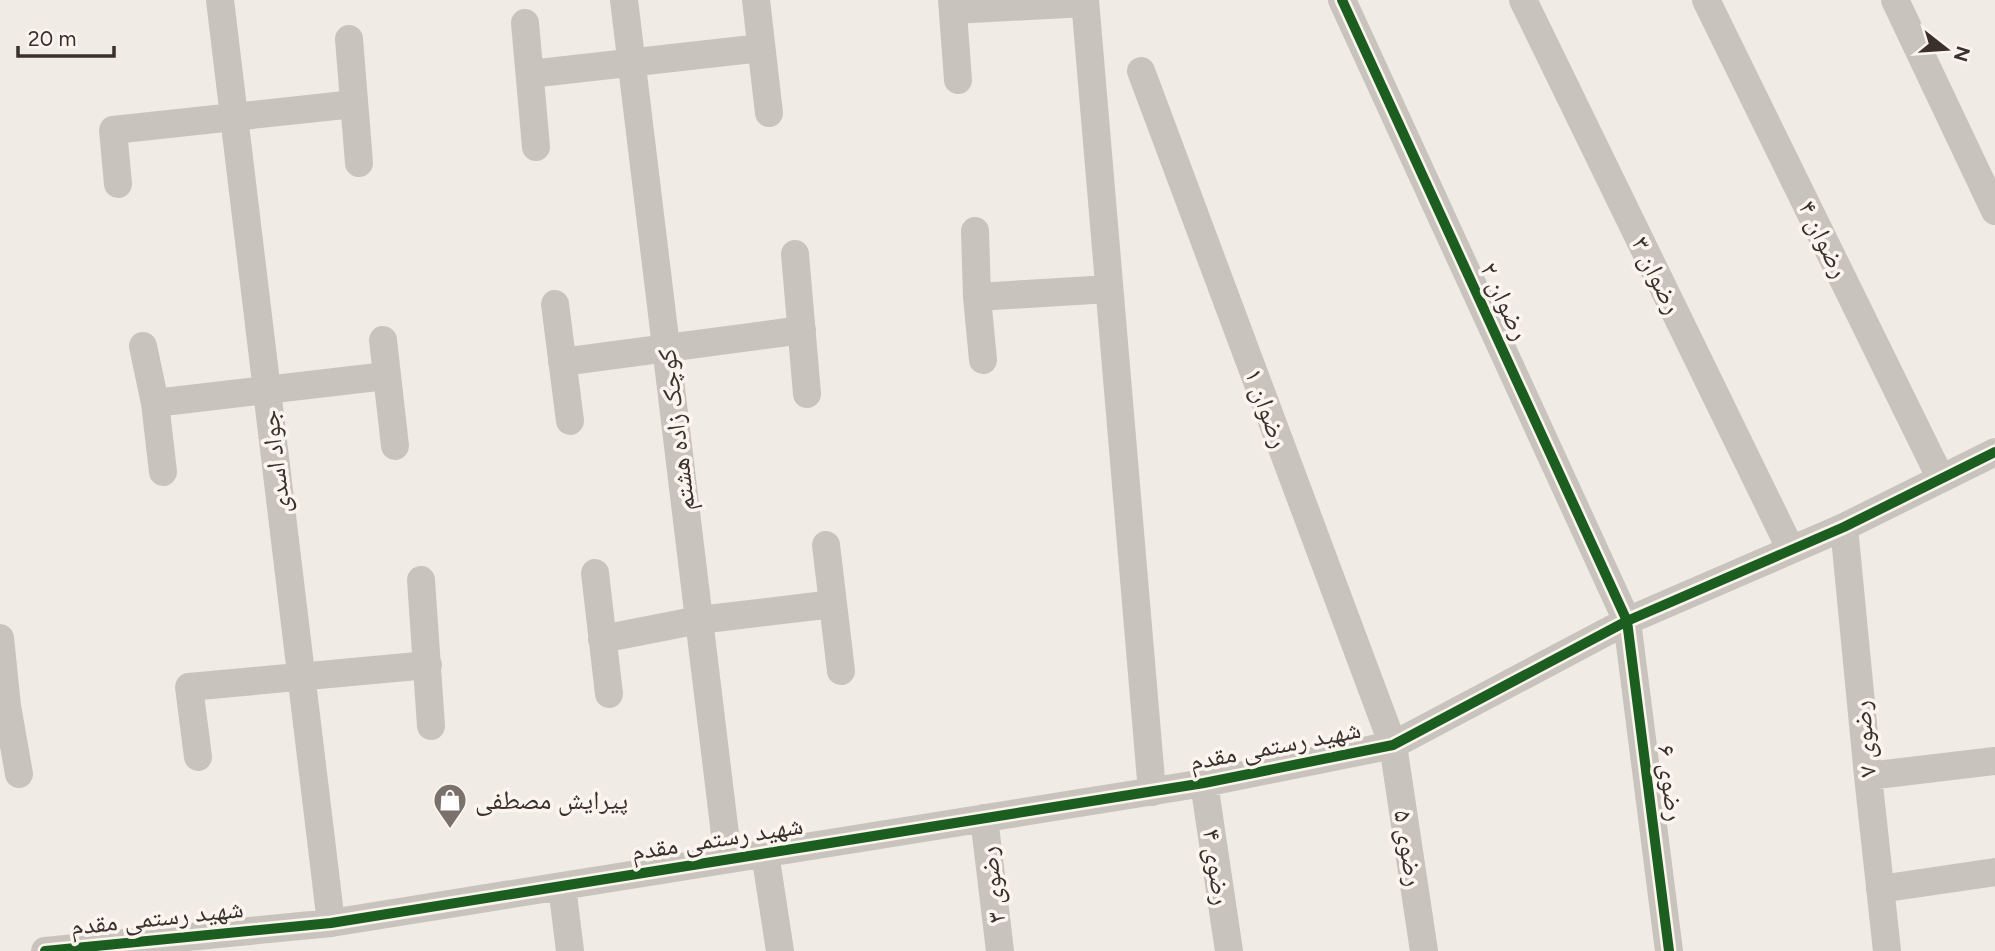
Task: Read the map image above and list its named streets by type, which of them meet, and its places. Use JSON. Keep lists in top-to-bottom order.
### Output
{
  "streets": {
    "street": [
      "رضوان ۴",
      "رضوان ۳",
      "رضوان ۲",
      "رضوان ۱",
      "کوچک زاده هشتم",
      "جواد اسدی",
      "رضوی ۷",
      "شهید رستمی مقدم",
      "رضوی ۶",
      "رضوی ۵",
      "رضوی ۴",
      "رضوی ۳"
    ]
  },
  "crossings": [
    ["رضوان ۴", "شهید رستمی مقدم"],
    ["رضوان ۳", "شهید رستمی مقدم"],
    ["رضوان ۲", "شهید رستمی مقدم"],
    ["رضوان ۲", "رضوی ۶"],
    ["رضوان ۱", "شهید رستمی مقدم"],
    ["رضوان ۱", "رضوی ۵"],
    ["کوچک زاده هشتم", "شهید رستمی مقدم"],
    ["جواد اسدی", "شهید رستمی مقدم"],
    ["رضوی ۷", "شهید رستمی مقدم"],
    ["شهید رستمی مقدم", "رضوی ۶"],
    ["شهید رستمی مقدم", "رضوی ۵"],
    ["شهید رستمی مقدم", "رضوی ۴"],
    ["شهید رستمی مقدم", "رضوی ۳"]
  ],
  "places": {
    "shop": ["پیرایش مصطفی"]
  },
  "scale_bar": "20 m",
  "north": "right"
}
